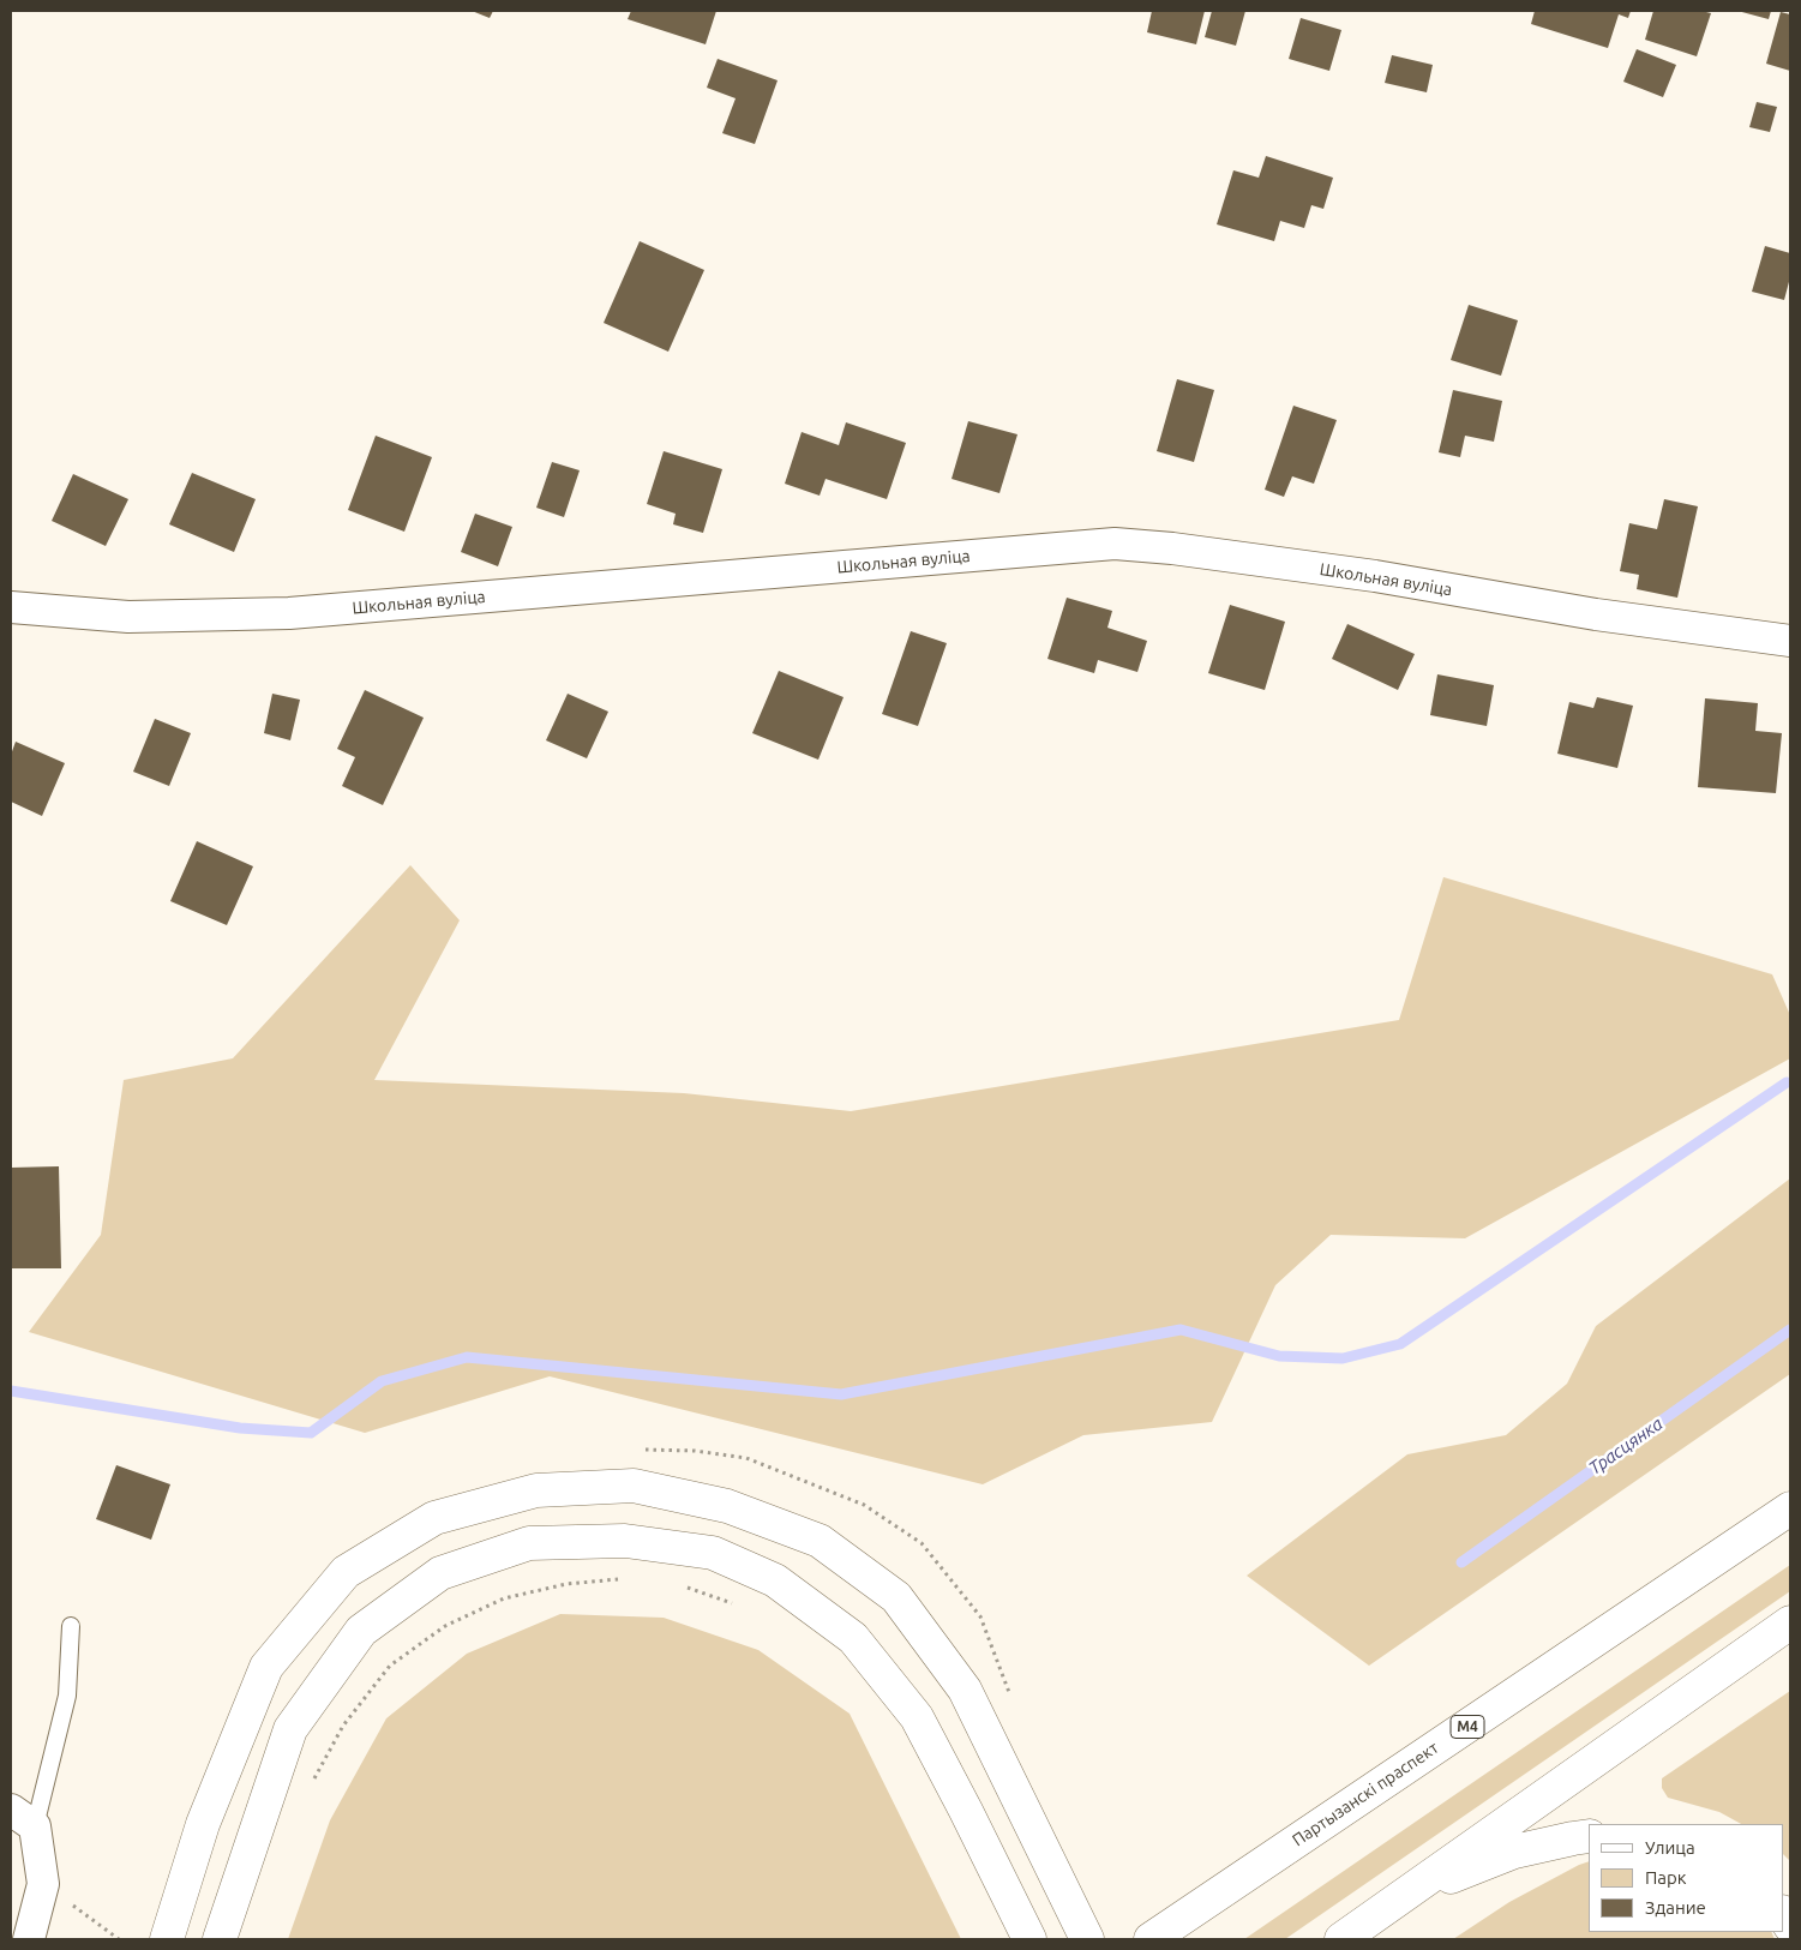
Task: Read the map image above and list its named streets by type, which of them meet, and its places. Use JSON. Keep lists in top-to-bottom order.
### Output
{
  "streets": {
    "highway": ["М4", "Партызанскі праспект"],
    "street": ["Школьная вуліца"]
  },
  "water": ["Трасцянка"],
  "legend": ["Улица", "Парк", "Здание"]
}
